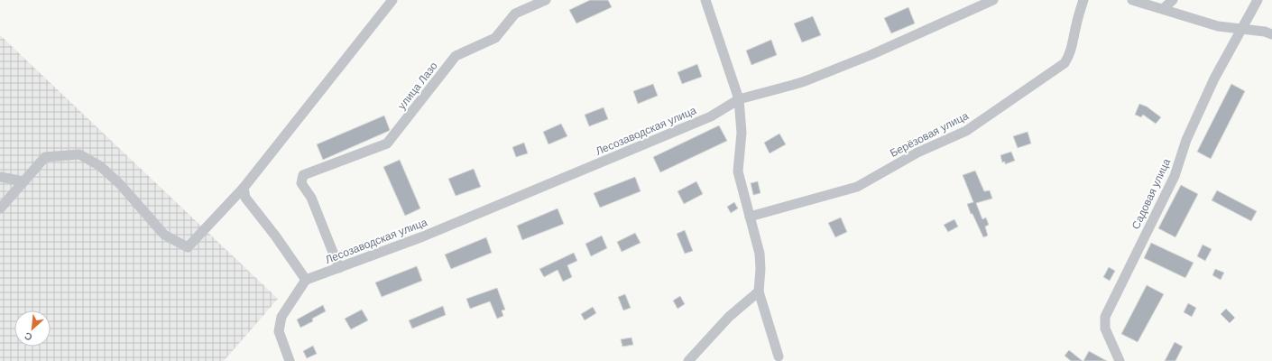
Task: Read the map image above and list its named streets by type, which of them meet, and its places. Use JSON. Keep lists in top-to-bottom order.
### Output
{
  "streets": {
    "street": [
      "улица Лазо",
      "Лесозаводская улица",
      "Берёзовая улица",
      "Садовая улица"
    ]
  },
  "crossings": [
    ["улица Лазо", "Лесозаводская улица"]
  ],
  "north": "bottom left"
}
